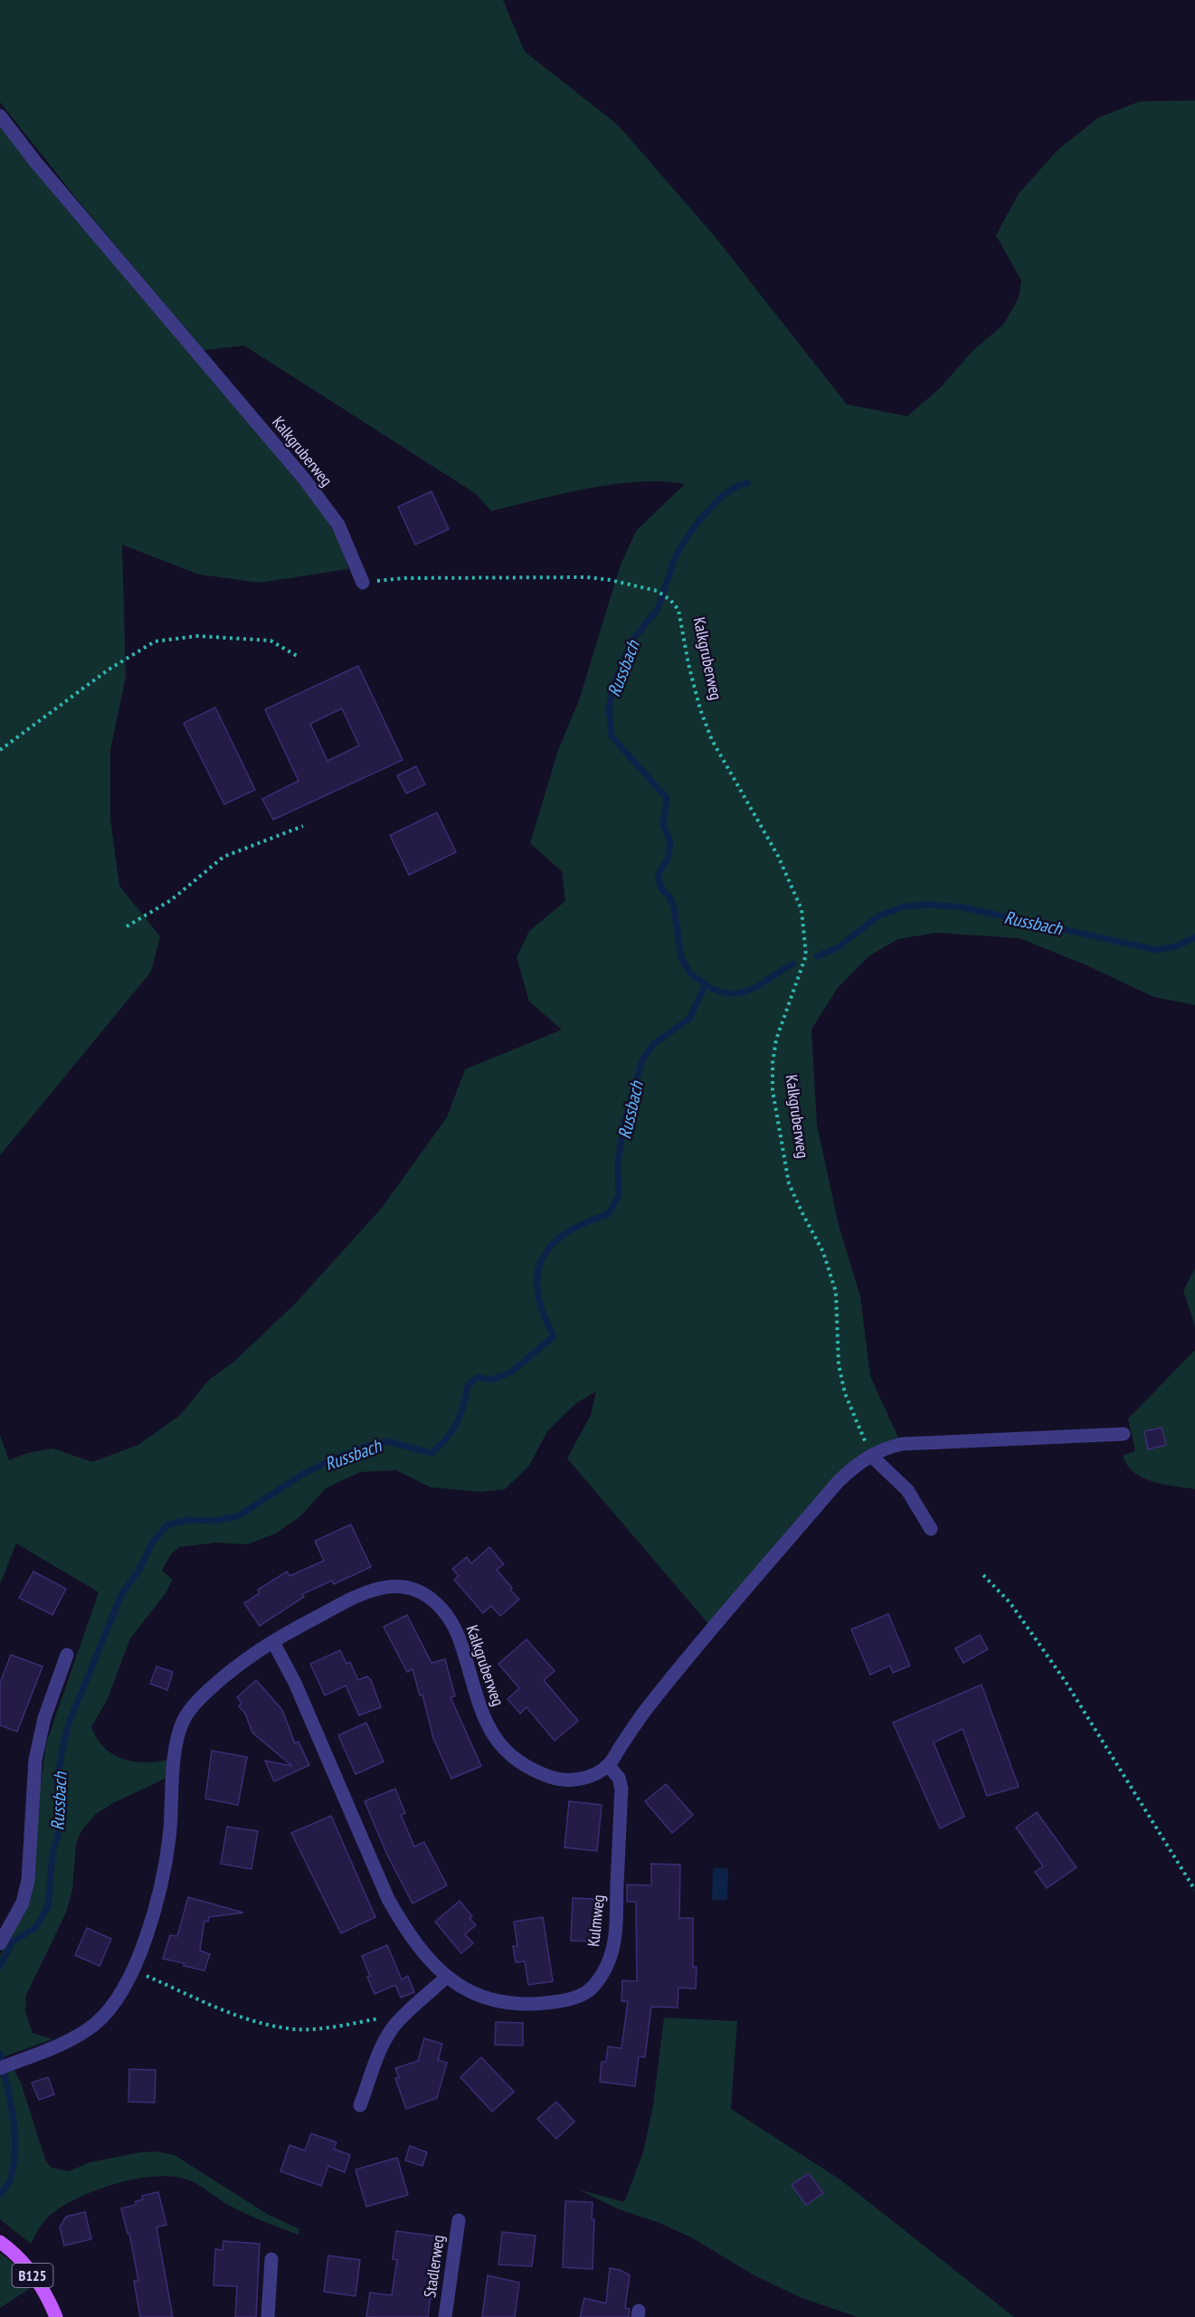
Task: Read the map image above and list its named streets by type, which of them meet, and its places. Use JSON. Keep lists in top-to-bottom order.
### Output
{
  "streets": {
    "main road": ["B125"],
    "street": ["Kalkgruberweg", "Kulmweg", "Stadlerweg"]
  },
  "crossings": [
    ["Kalkgruberweg", "Kulmweg"]
  ],
  "water": ["Russbach"]
}
